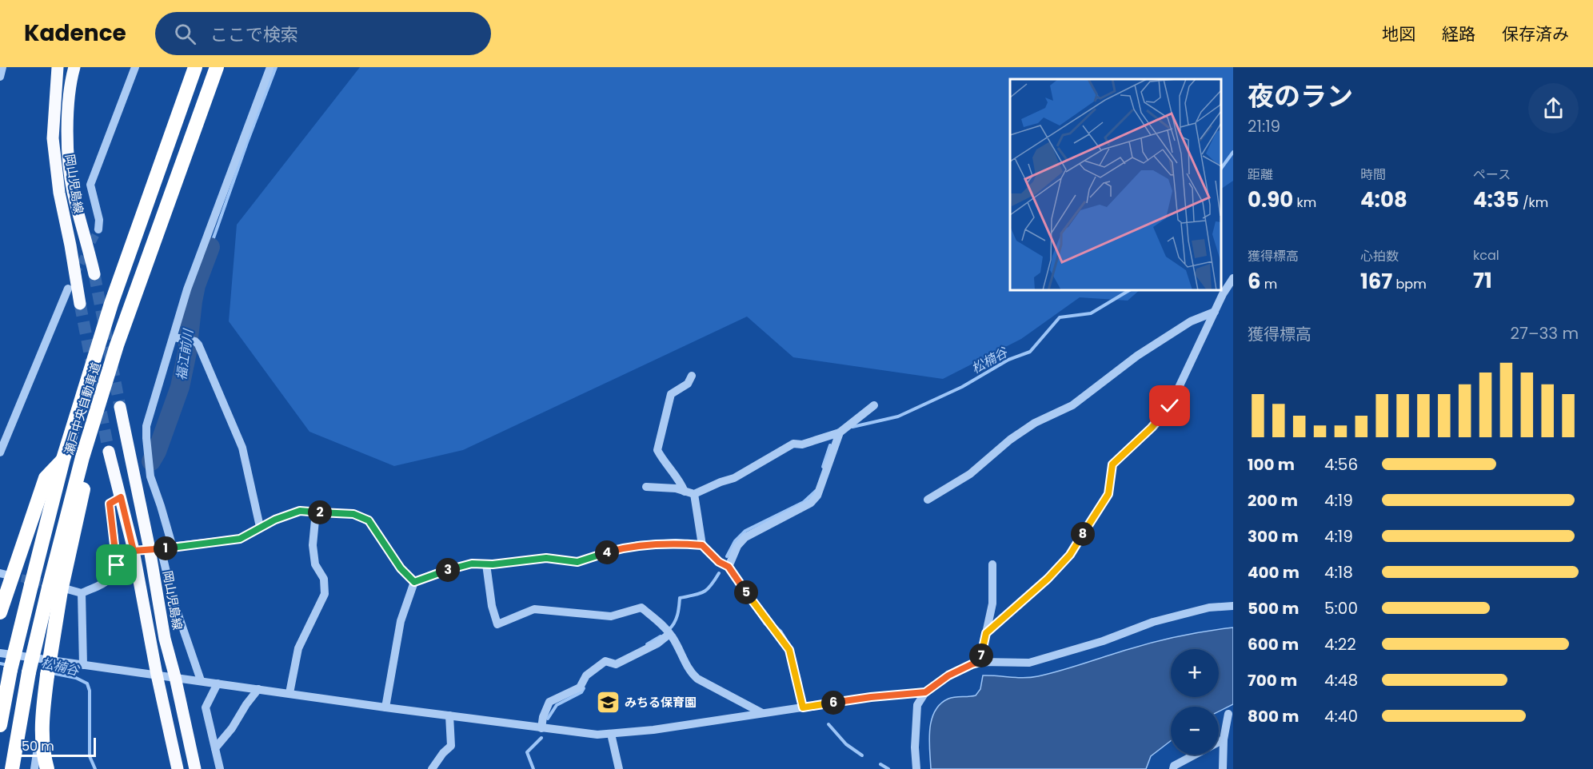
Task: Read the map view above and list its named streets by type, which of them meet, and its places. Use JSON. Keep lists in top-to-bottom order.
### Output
{
  "streets": {
    "highway": ["瀬戸中央自動車道"],
    "main road": ["岡山児島線"]
  },
  "water": ["福江前川", "松楠谷"],
  "places": {
    "school or university": ["みちる保育園"]
  },
  "scale_bar": "50 m",
  "page": {
    "header": "Kadence",
    "search": "ここで検索",
    "nav": ["地図", "経路", "保存済み"],
    "heading": ["夜のラン", "21:19"],
    "stats": [
      ["距離", "0.90 km"],
      ["時間", "4:08"],
      ["ペース", "4:35 /km"],
      ["獲得標高", "6 m"],
      ["心拍数", "167 bpm"],
      ["kcal", "71"]
    ],
    "chart": ["獲得標高", "27–33 m"],
    "list": [
      {
        "name": "100 m",
        "note": "4:56"
      },
      {
        "name": "200 m",
        "note": "4:19"
      },
      {
        "name": "300 m",
        "note": "4:19"
      },
      {
        "name": "400 m",
        "note": "4:18"
      },
      {
        "name": "500 m",
        "note": "5:00"
      },
      {
        "name": "600 m",
        "note": "4:22"
      },
      {
        "name": "700 m",
        "note": "4:48"
      },
      {
        "name": "800 m",
        "note": "4:40"
      }
    ],
    "pins": [
      "2",
      "8",
      "1",
      "4",
      "3",
      "5",
      "7",
      "6"
    ],
    "map_buttons": ["+", "−"],
    "scale": "50 m"
  }
}
